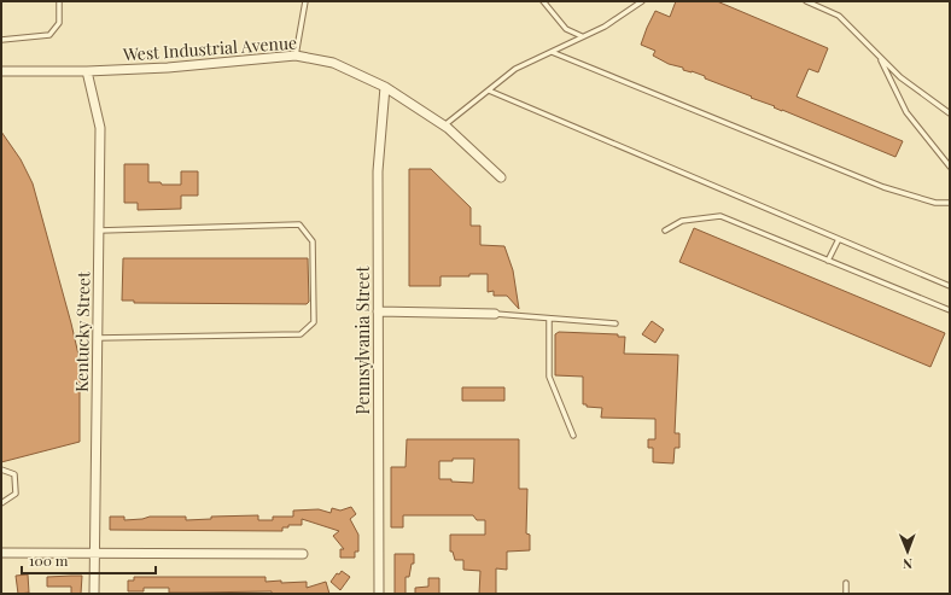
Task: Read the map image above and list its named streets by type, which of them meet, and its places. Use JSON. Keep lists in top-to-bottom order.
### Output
{
  "streets": {
    "street": ["West Industrial Avenue", "Kentucky Street", "Pennsylvania Street"]
  },
  "crossings": [
    ["West Industrial Avenue", "Kentucky Street"],
    ["West Industrial Avenue", "Pennsylvania Street"]
  ],
  "scale_bar": "100 m",
  "north": "bottom"
}
